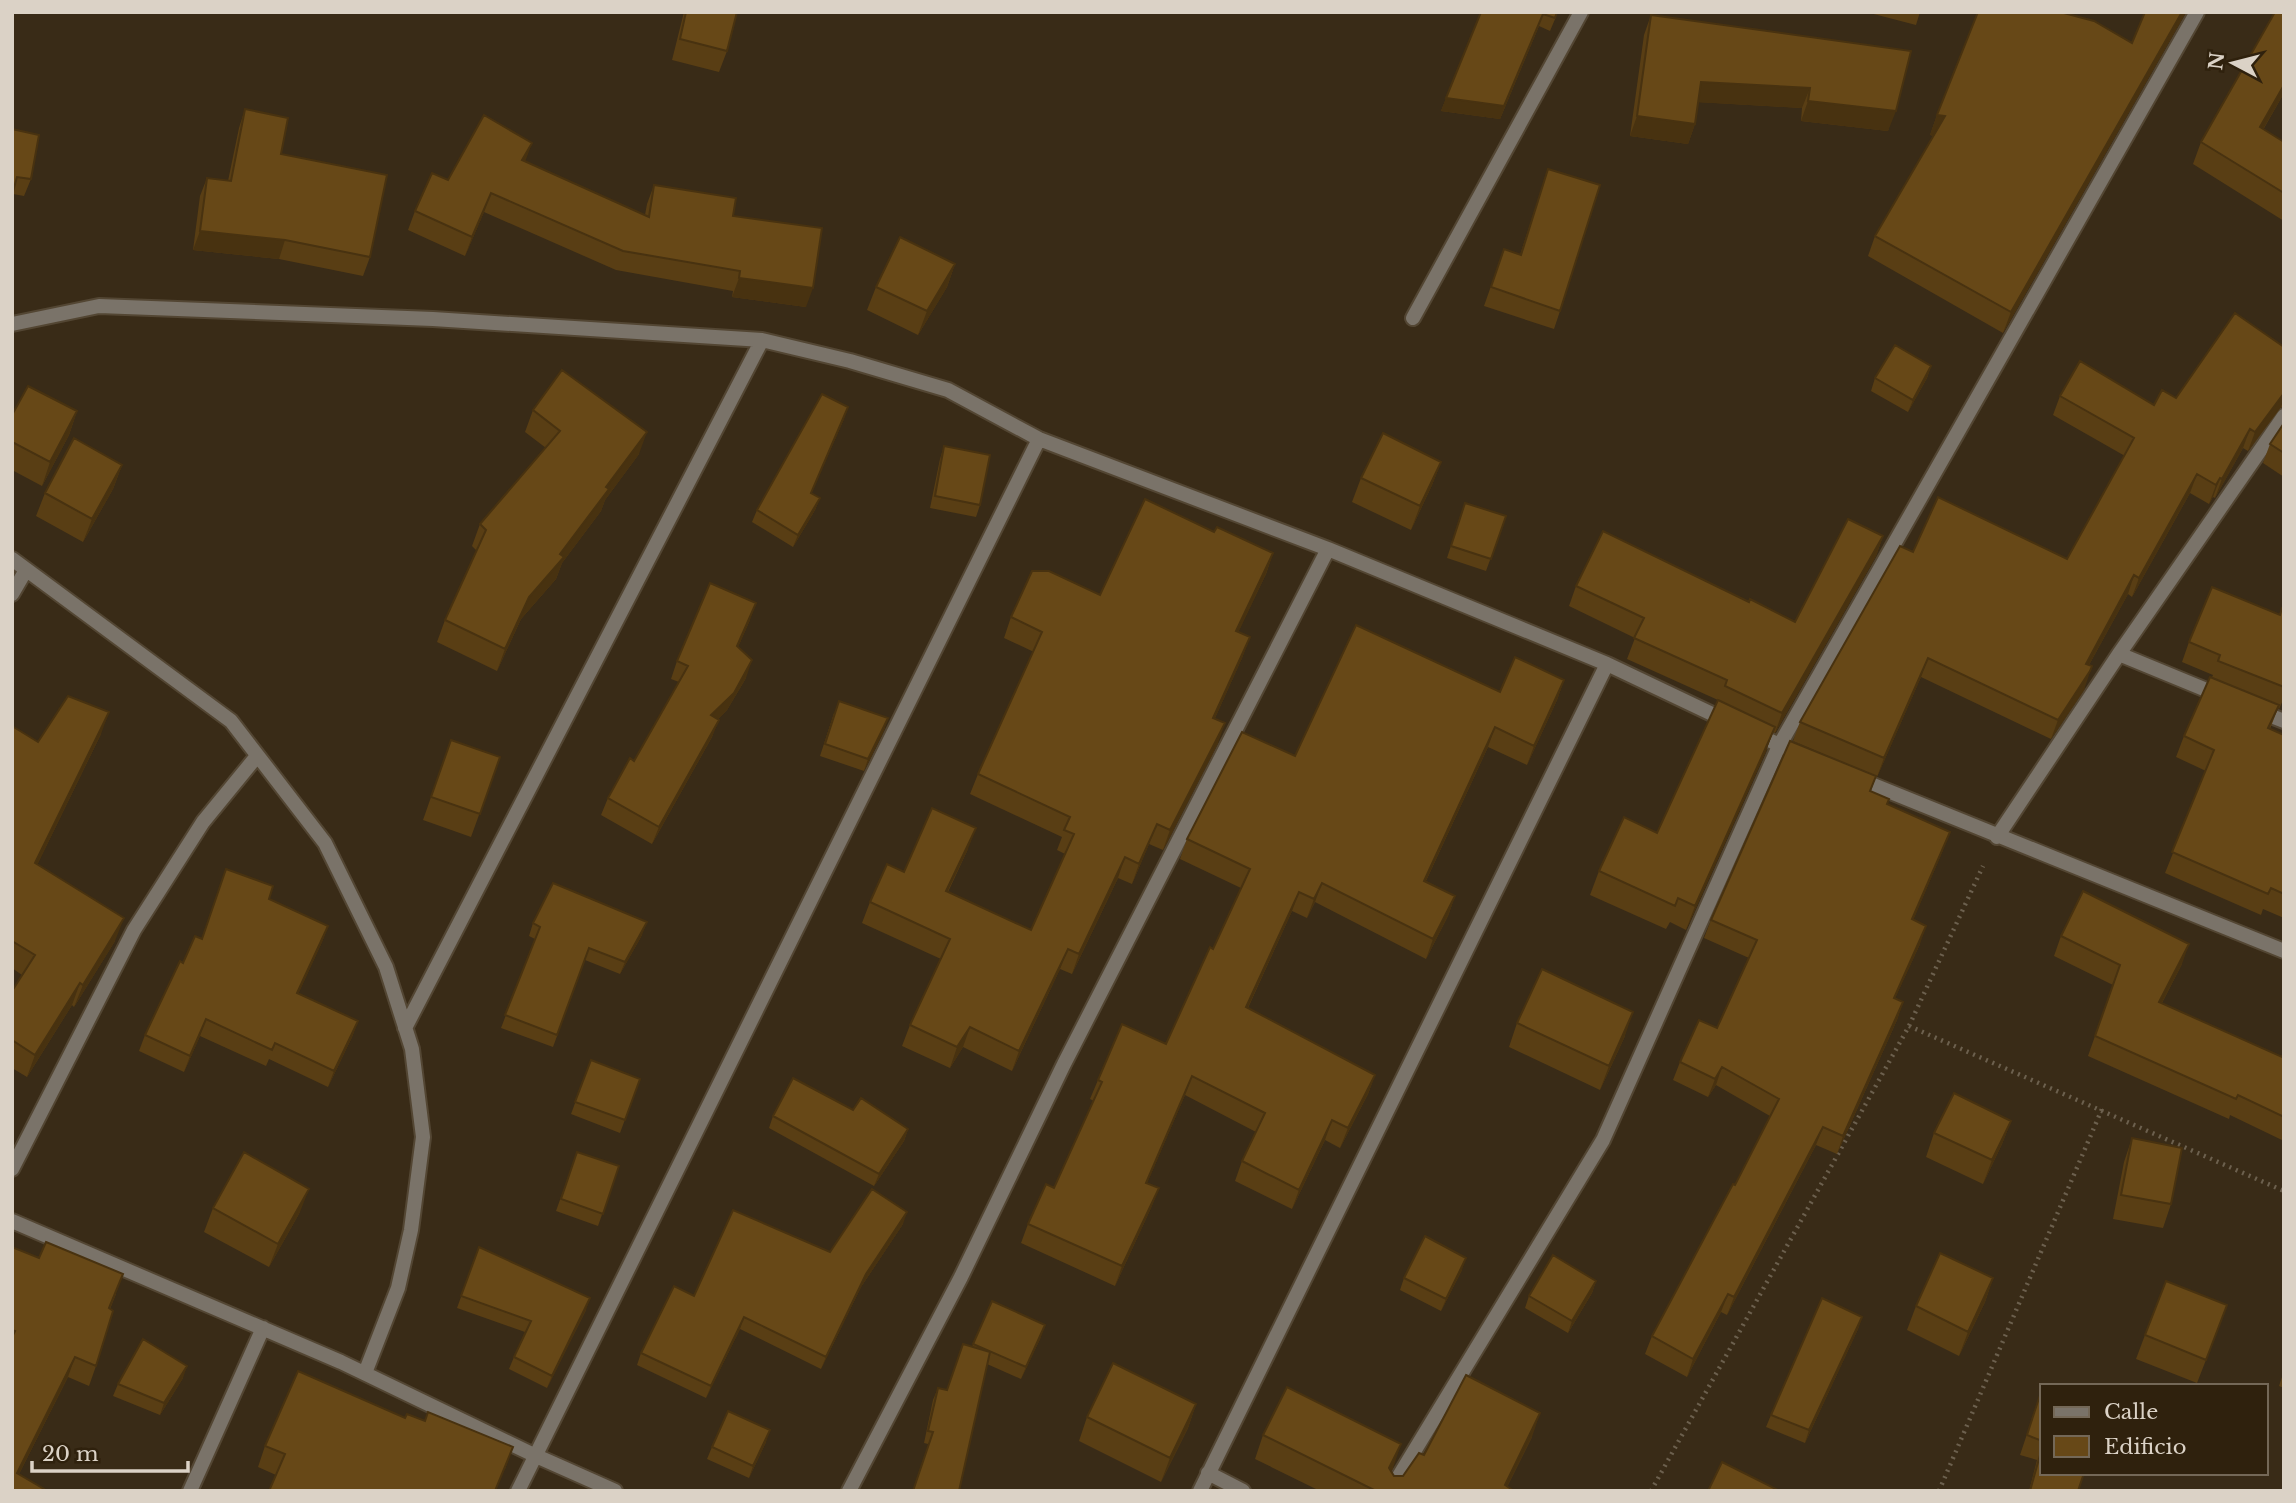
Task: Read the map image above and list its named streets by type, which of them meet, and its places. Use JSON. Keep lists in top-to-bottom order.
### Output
{
  "legend": ["Calle", "Edificio"],
  "scale_bar": "20 m",
  "north": "left"
}
